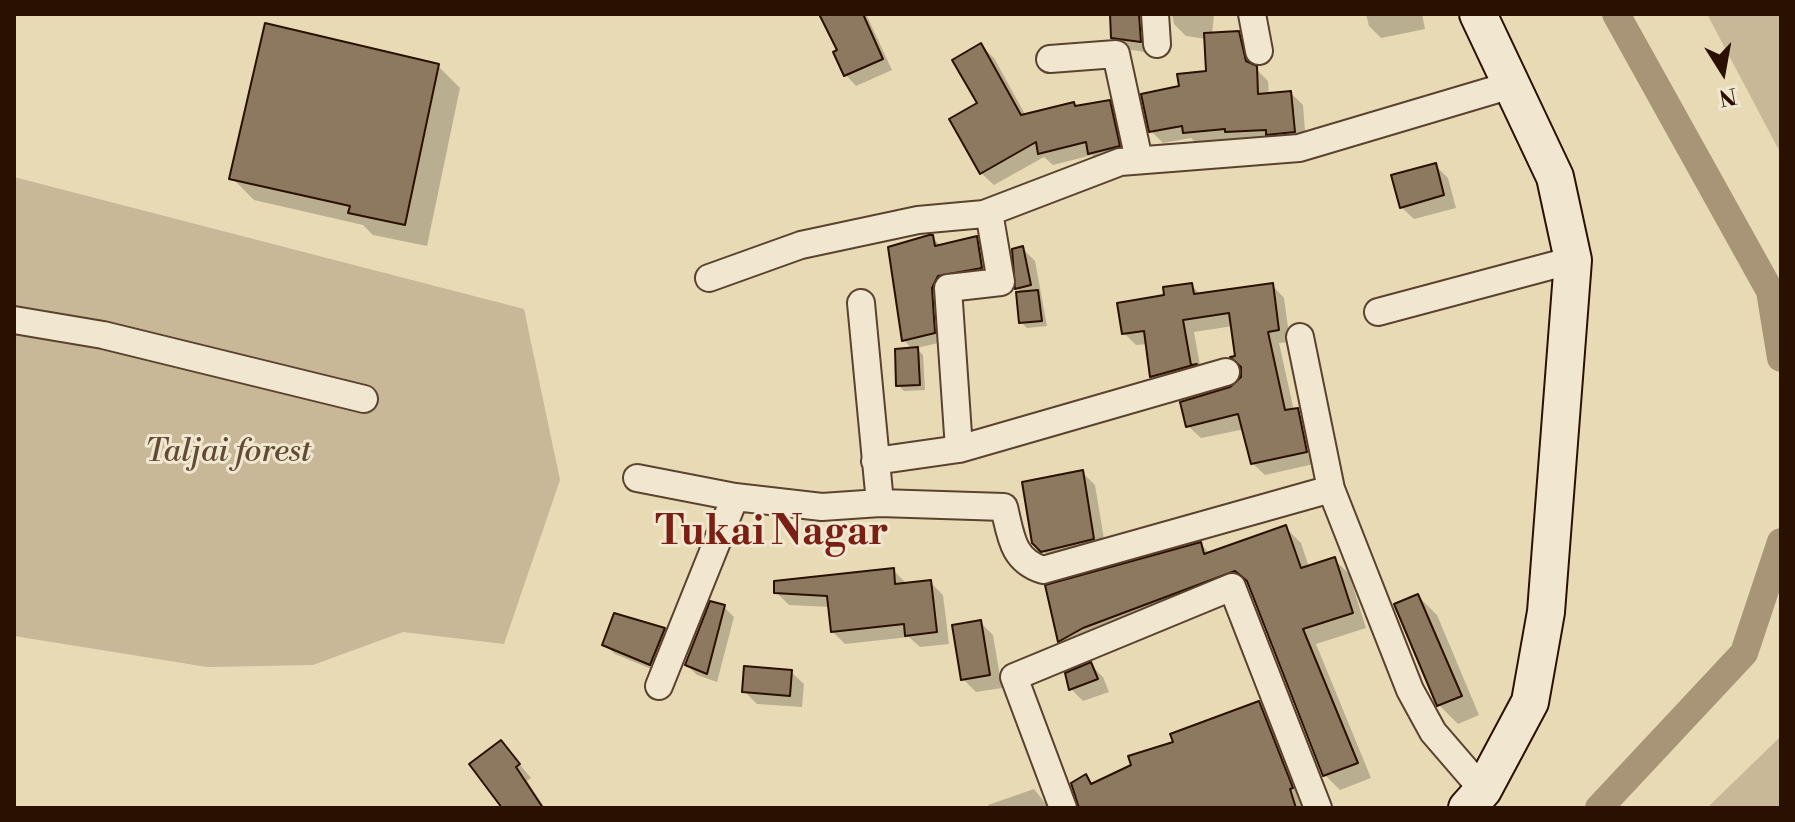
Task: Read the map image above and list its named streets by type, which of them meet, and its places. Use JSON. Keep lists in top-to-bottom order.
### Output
{
  "districts": ["Tukai Nagar"],
  "parks": ["Taljai forest"],
  "north": "bottom"
}
